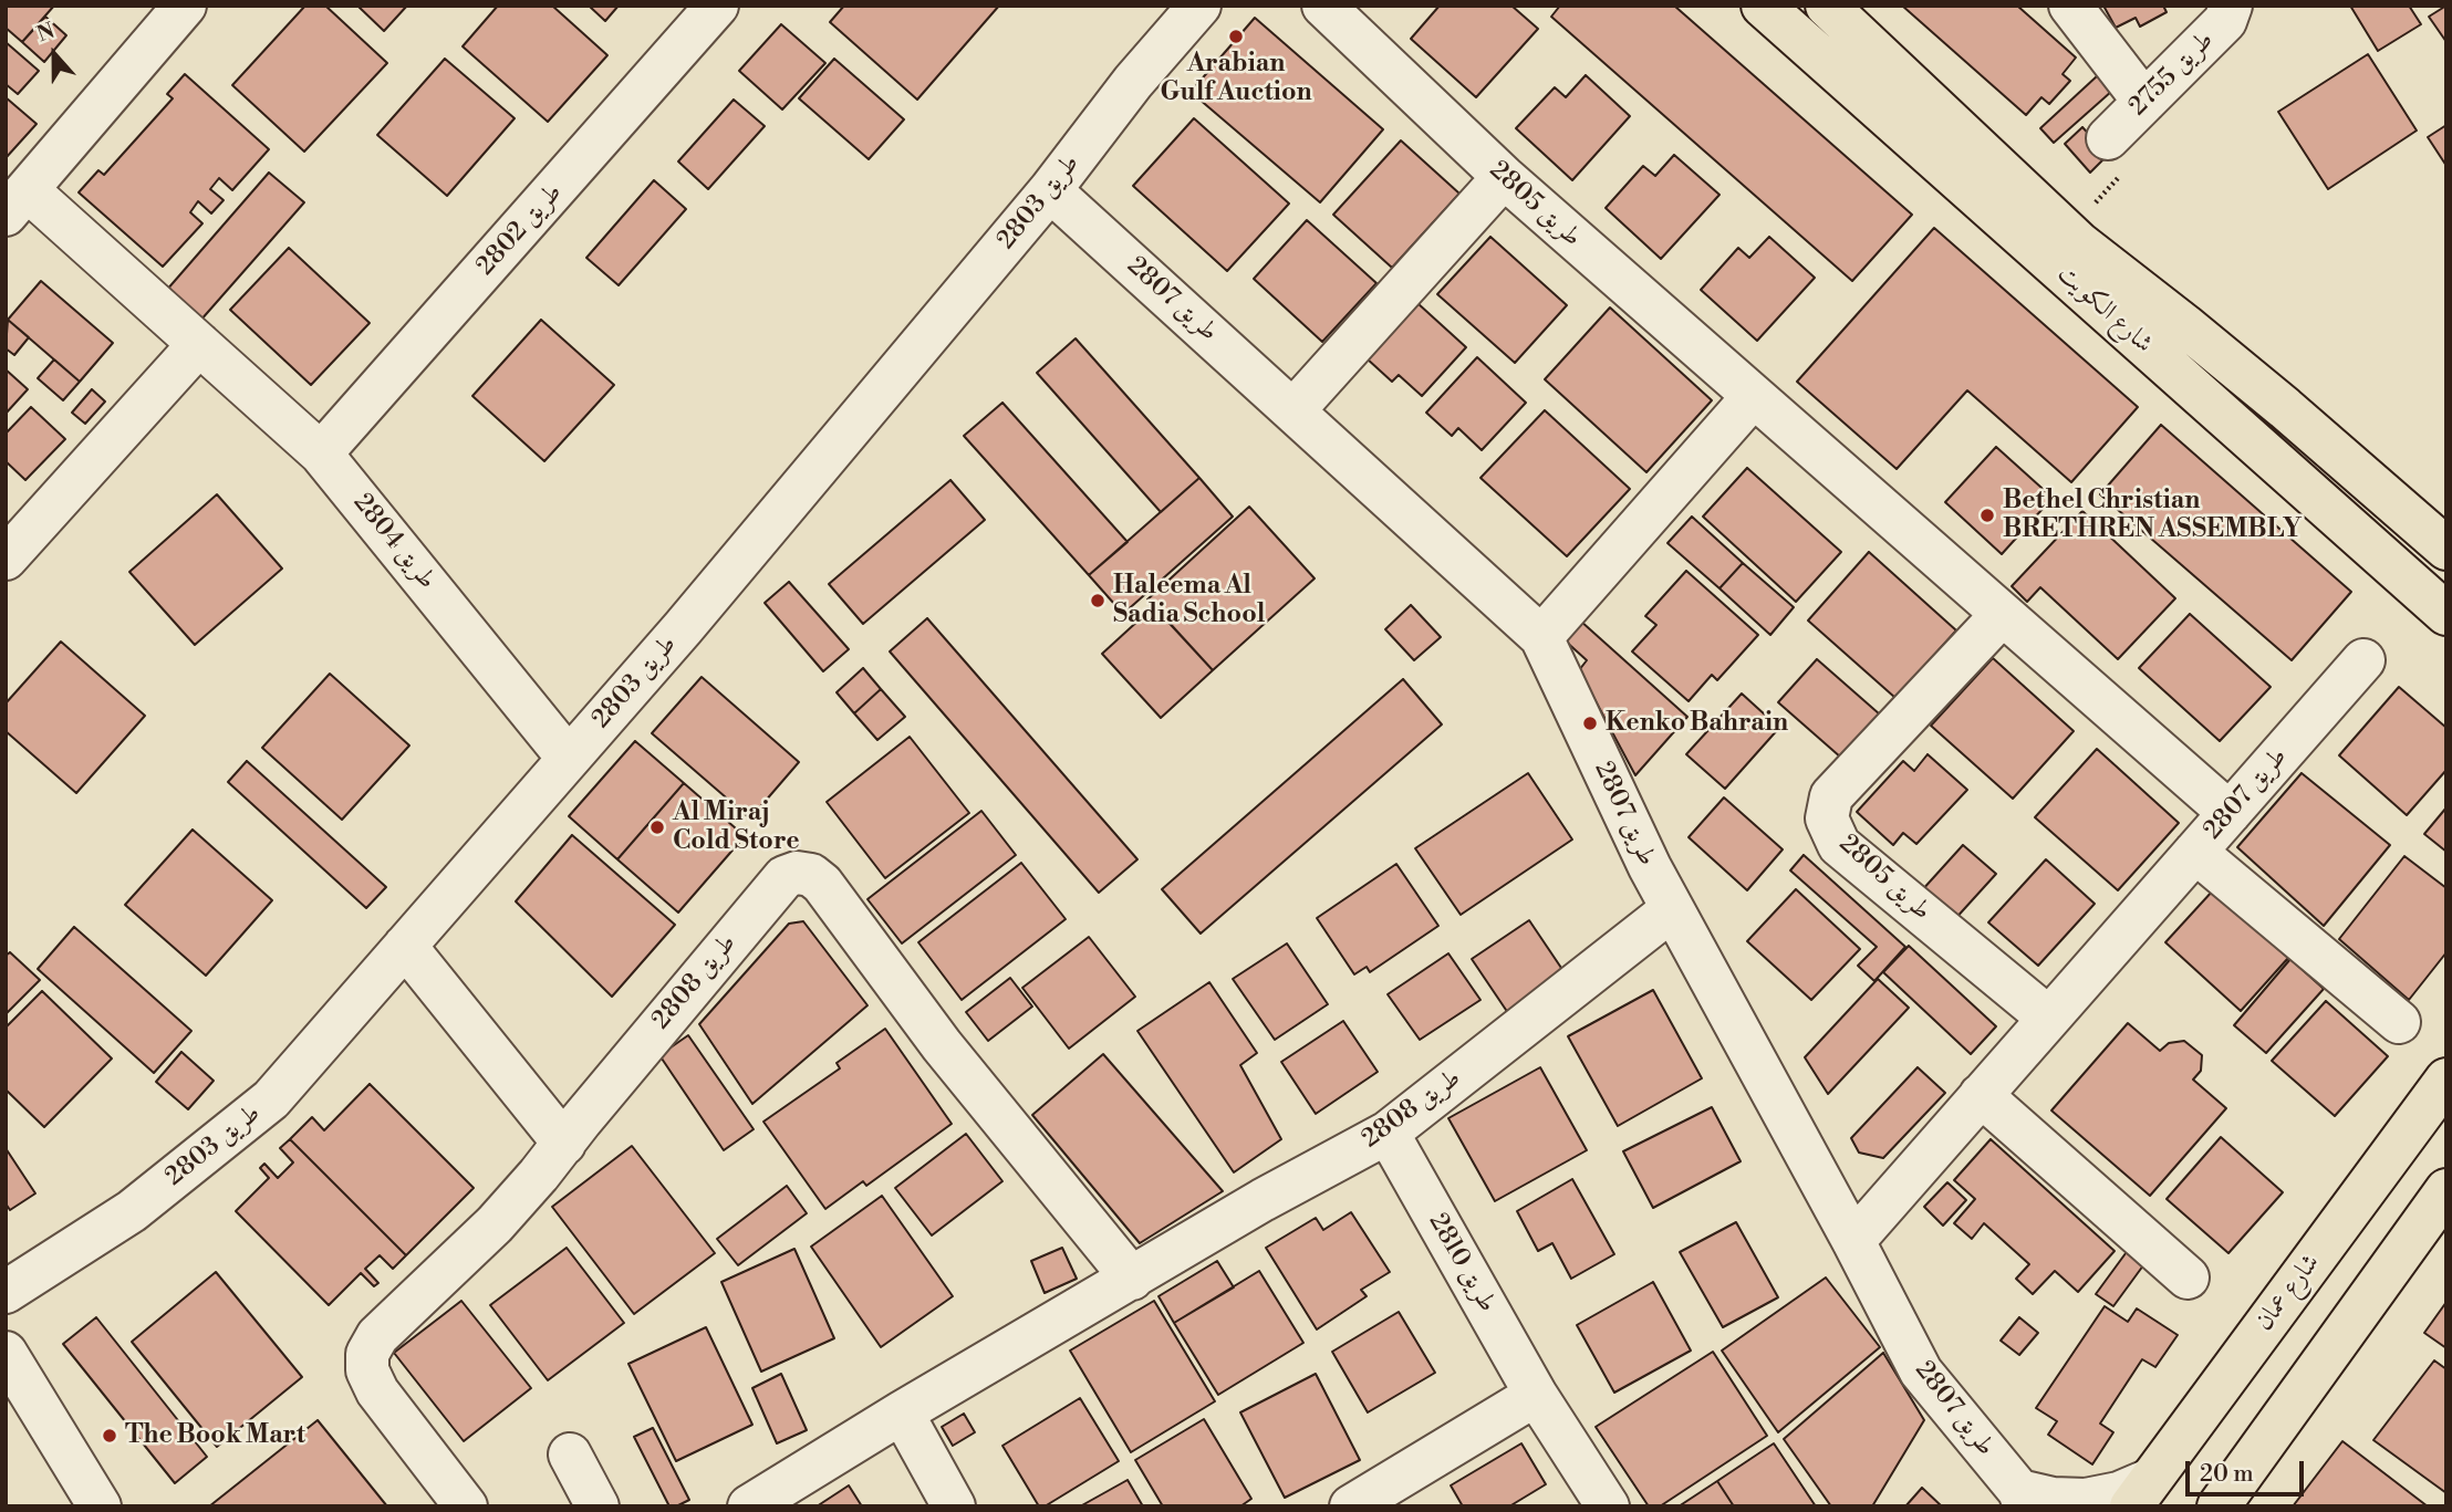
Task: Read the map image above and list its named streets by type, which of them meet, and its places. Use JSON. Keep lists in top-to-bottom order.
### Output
{
  "streets": {
    "main road": ["شارع الكويت", "شارع عمان"],
    "street": [
      "طريق 2755",
      "طريق 2803",
      "طريق 2805",
      "طريق 2802",
      "طريق 2807",
      "طريق 2804",
      "طريق 2808",
      "طريق 2810"
    ]
  },
  "crossings": [
    ["طريق 2803", "طريق 2807"],
    ["طريق 2803", "طريق 2804"],
    ["طريق 2805", "طريق 2807"],
    ["طريق 2802", "طريق 2804"],
    ["طريق 2807", "طريق 2808"],
    ["طريق 2807", "شارع عمان"],
    ["طريق 2808", "طريق 2810"]
  ],
  "places": [
    "Arabian Gulf Auction",
    "Bethel Christian BRETHREN ASSEMBLY",
    "Haleema Al Sadia School",
    "Kenko Bahrain",
    "Al Miraj Cold Store",
    "The Book Mart"
  ],
  "scale_bar": "20 m",
  "north": "top"
}
